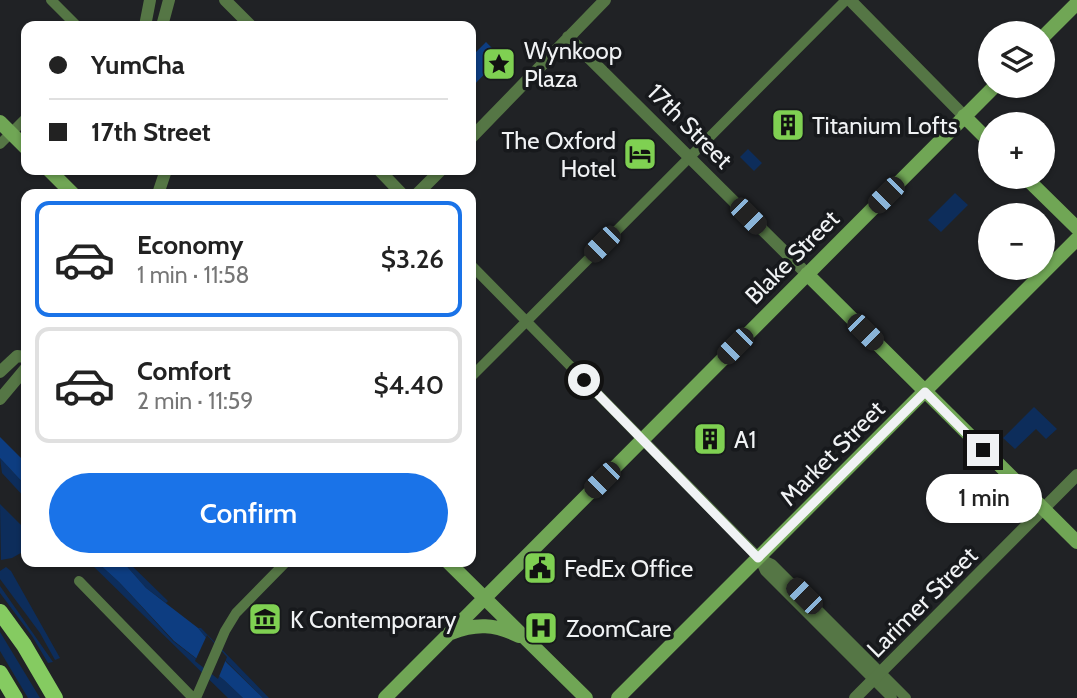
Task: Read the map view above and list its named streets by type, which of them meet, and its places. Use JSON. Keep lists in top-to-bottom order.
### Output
{
  "streets": {
    "main road": ["17th Street", "Blake Street", "Market Street"],
    "street": ["Larimer Street"]
  },
  "crossings": [
    ["17th Street", "Blake Street"],
    ["17th Street", "Market Street"],
    ["17th Street", "Larimer Street"]
  ],
  "places": {
    "place": ["Wynkoop Plaza"],
    "building": ["Titanium Lofts", "A1"],
    "hotel": ["The Oxford Hotel"],
    "public building": ["FedEx Office"],
    "museum": ["K Contemporary"],
    "hospital": ["ZoomCare"]
  },
  "page": {
    "map_buttons": ["+", "−"],
    "banner": ["YumCha", "17th Street"],
    "list": [
      {
        "name": "Economy",
        "note": "1 min · 11:58",
        "value": "$3.26"
      },
      {
        "name": "Comfort",
        "note": "2 min · 11:59",
        "value": "$4.40"
      }
    ],
    "buttons": "Confirm",
    "bubble": "1 min"
  }
}
